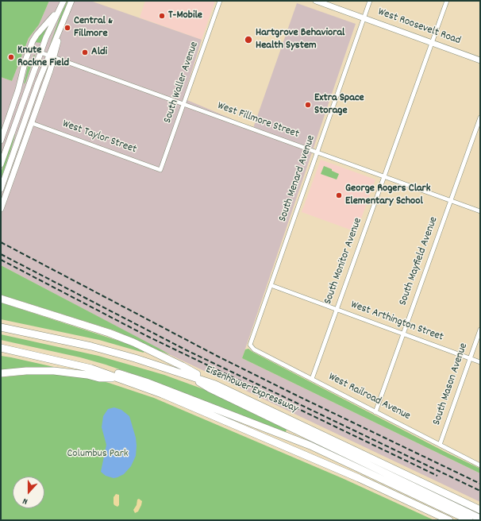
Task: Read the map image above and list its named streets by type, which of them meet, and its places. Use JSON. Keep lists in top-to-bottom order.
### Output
{
  "streets": {
    "highway": ["Eisenhower Expressway"],
    "main road": ["West Roosevelt Road"],
    "street": [
      "South Waller Avenue",
      "West Fillmore Street",
      "West Taylor Street",
      "South Menard Avenue",
      "South Monitor Avenue",
      "South Mayfield Avenue",
      "West Arthington Street",
      "South Mason Avenue",
      "West Railroad Avenue"
    ]
  },
  "crossings": [
    ["West Roosevelt Road", "South Menard Avenue"],
    ["West Roosevelt Road", "South Monitor Avenue"],
    ["South Waller Avenue", "West Fillmore Street"],
    ["South Waller Avenue", "West Taylor Street"],
    ["West Fillmore Street", "South Menard Avenue"],
    ["West Fillmore Street", "South Monitor Avenue"],
    ["West Fillmore Street", "South Mayfield Avenue"],
    ["South Menard Avenue", "West Arthington Street"],
    ["South Menard Avenue", "West Railroad Avenue"],
    ["South Monitor Avenue", "West Arthington Street"],
    ["South Monitor Avenue", "West Railroad Avenue"],
    ["South Mayfield Avenue", "West Arthington Street"],
    ["South Mayfield Avenue", "West Railroad Avenue"],
    ["West Arthington Street", "South Mason Avenue"],
    ["South Mason Avenue", "West Railroad Avenue"]
  ],
  "parks": ["Columbus Park"],
  "places": [
    "T-Mobile",
    "Central & Fillmore",
    "Hartgrove Behavioral Health System",
    "Aldi",
    "Knute Rockne Field",
    "Extra Space Storage",
    "George Rogers Clark Elementary School"
  ],
  "north": "bottom"
}
